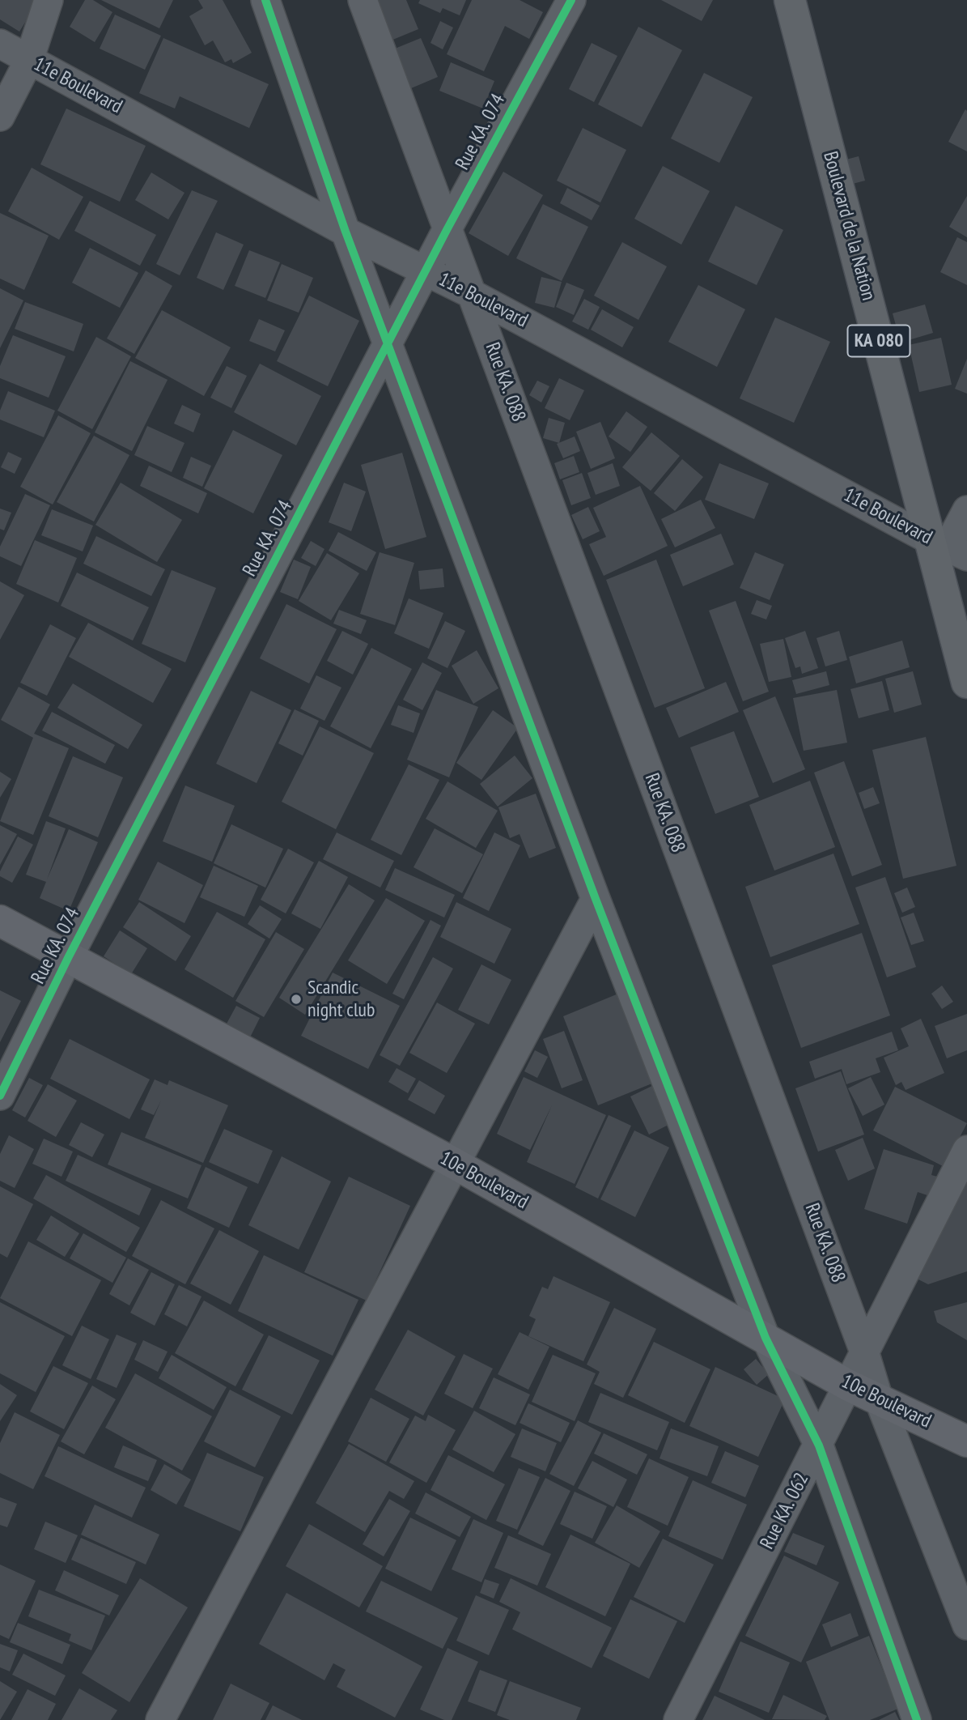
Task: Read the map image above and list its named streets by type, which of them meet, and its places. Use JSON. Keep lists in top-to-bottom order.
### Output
{
  "streets": {
    "main road": ["Boulevard de la Nation", "KA 080", "10e Boulevard"],
    "street": [
      "11e Boulevard",
      "Rue KA. 074",
      "Rue KA. 088",
      "Rue KA. 062"
    ]
  },
  "crossings": [
    ["11e Boulevard", "Rue KA. 074"],
    ["11e Boulevard", "Boulevard de la Nation"],
    ["11e Boulevard", "Rue KA. 088"],
    ["Rue KA. 074", "Rue KA. 088"],
    ["Rue KA. 074", "10e Boulevard"],
    ["Rue KA. 088", "10e Boulevard"],
    ["Rue KA. 088", "Rue KA. 062"],
    ["10e Boulevard", "Rue KA. 062"]
  ],
  "places": ["Scandic night club"]
}
